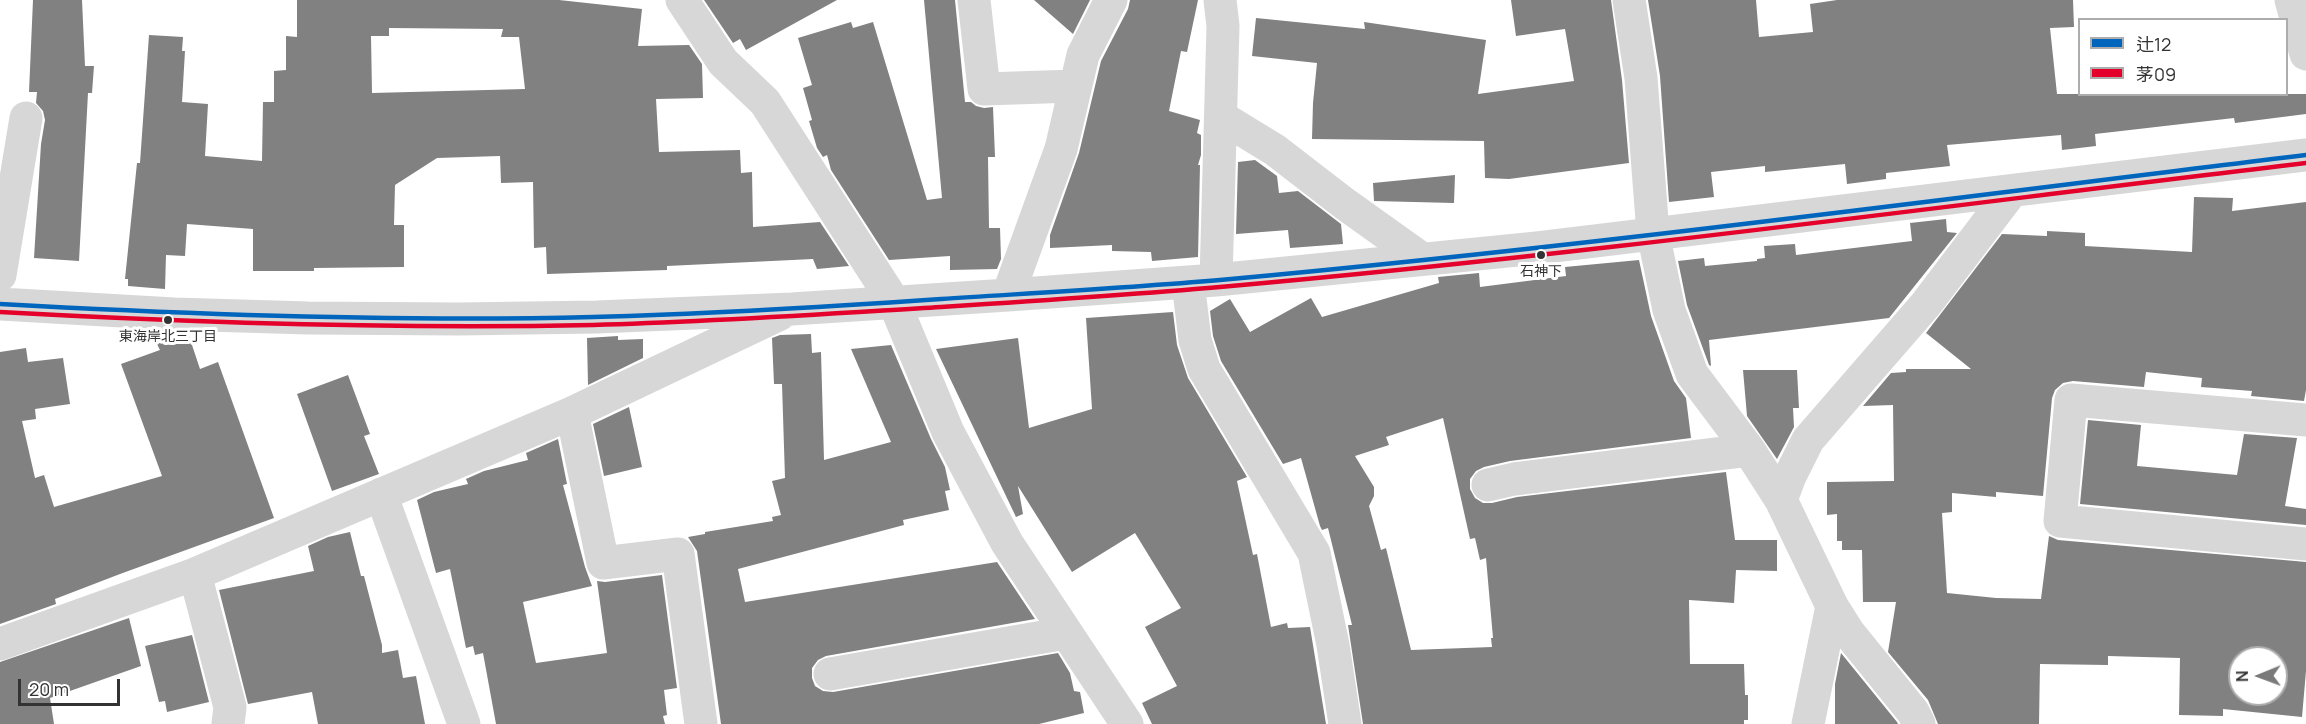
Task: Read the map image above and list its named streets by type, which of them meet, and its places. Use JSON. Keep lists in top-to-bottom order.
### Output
{
  "places": ["石神下", "東海岸北三丁目"],
  "lines": ["transit line 辻12", "transit line 茅09"],
  "legend": ["辻12", "茅09"],
  "scale_bar": "20 m",
  "north": "left"
}
